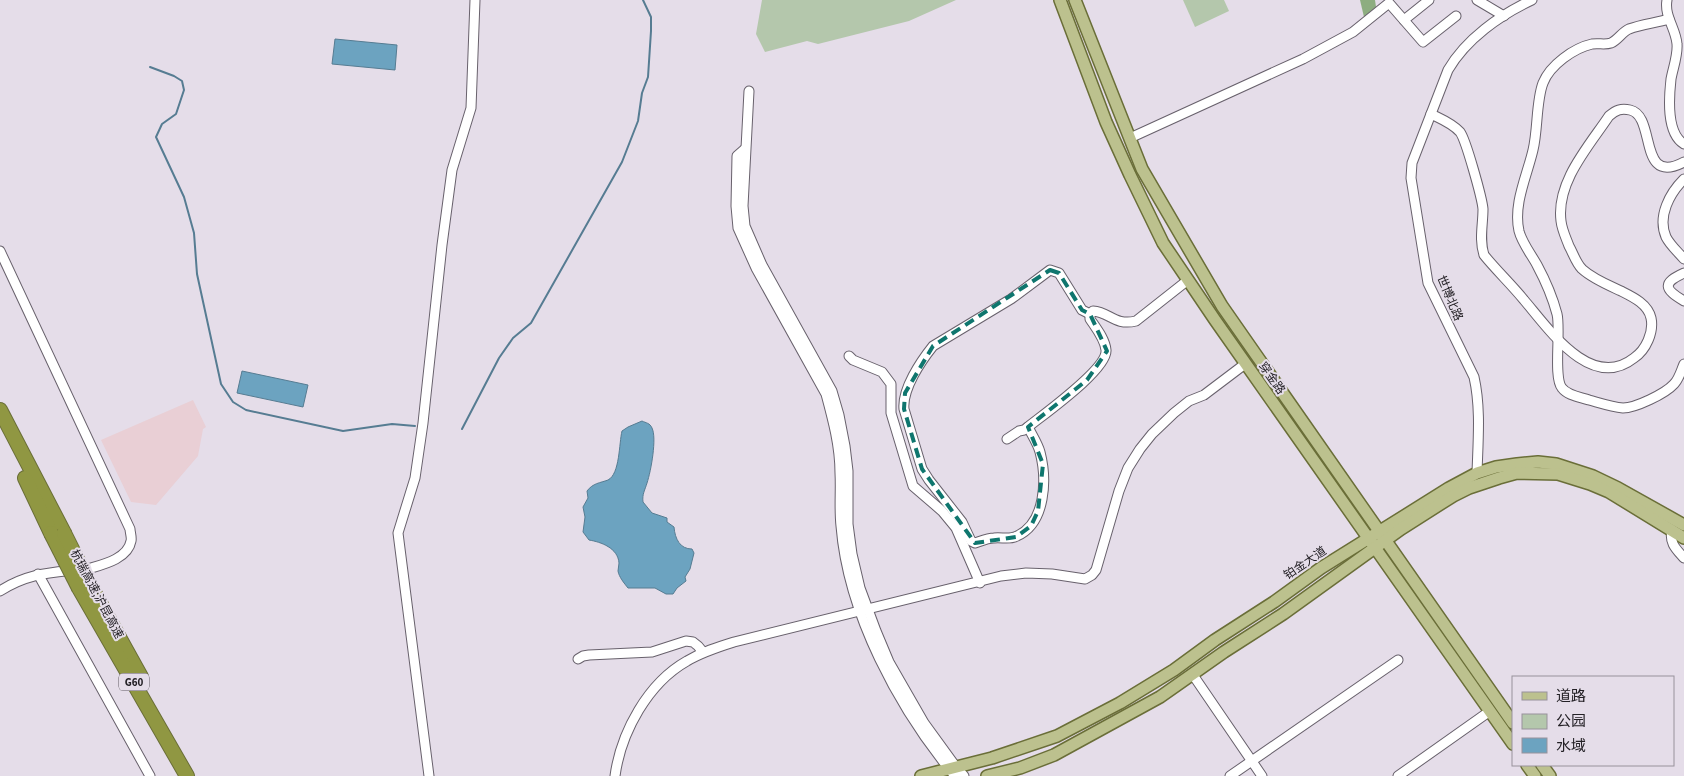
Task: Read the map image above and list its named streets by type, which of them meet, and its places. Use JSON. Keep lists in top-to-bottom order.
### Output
{
  "streets": {
    "highway": ["杭瑞高速;沪昆高速", "G60"],
    "main road": ["穿金路", "铂金大道"],
    "street": ["世博北路"]
  },
  "crossings": [
    ["世博北路", "铂金大道"],
    ["穿金路", "铂金大道"]
  ],
  "legend": ["道路", "公园", "水域"]
}
